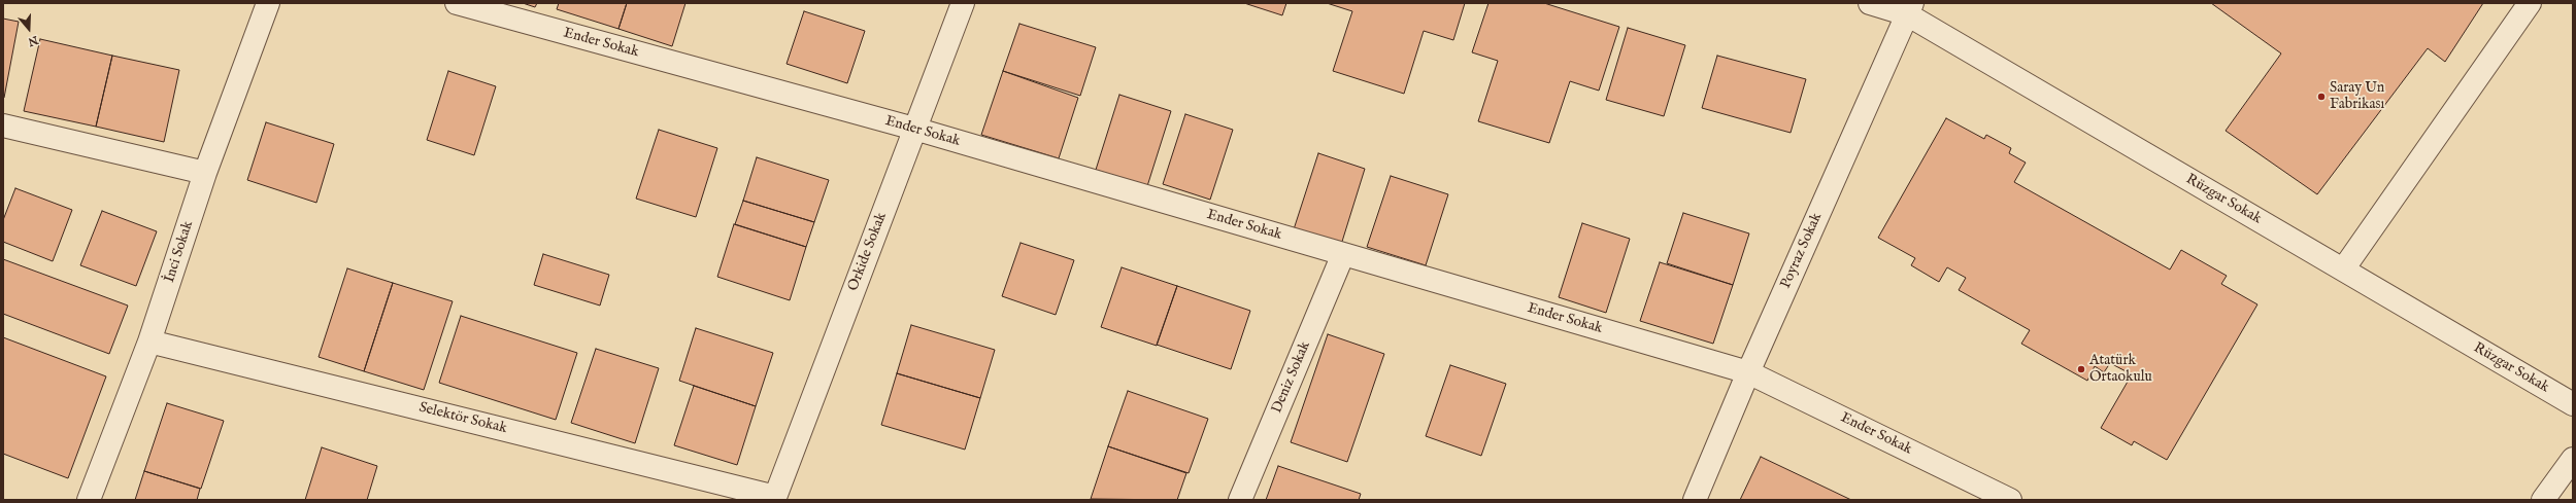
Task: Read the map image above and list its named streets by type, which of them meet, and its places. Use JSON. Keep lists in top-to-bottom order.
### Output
{
  "streets": {
    "street": [
      "Ender Sokak",
      "Rüzgar Sokak",
      "Poyraz Sokak",
      "İnci Sokak",
      "Orkide Sokak",
      "Deniz Sokak",
      "Selektör Sokak"
    ]
  },
  "crossings": [
    ["Ender Sokak", "Poyraz Sokak"],
    ["Ender Sokak", "Orkide Sokak"],
    ["Ender Sokak", "Deniz Sokak"],
    ["Rüzgar Sokak", "Poyraz Sokak"],
    ["İnci Sokak", "Selektör Sokak"],
    ["Orkide Sokak", "Selektör Sokak"]
  ],
  "places": ["Saray Un Fabrikası", "Atatürk Ortaokulu"],
  "north": "bottom"
}
